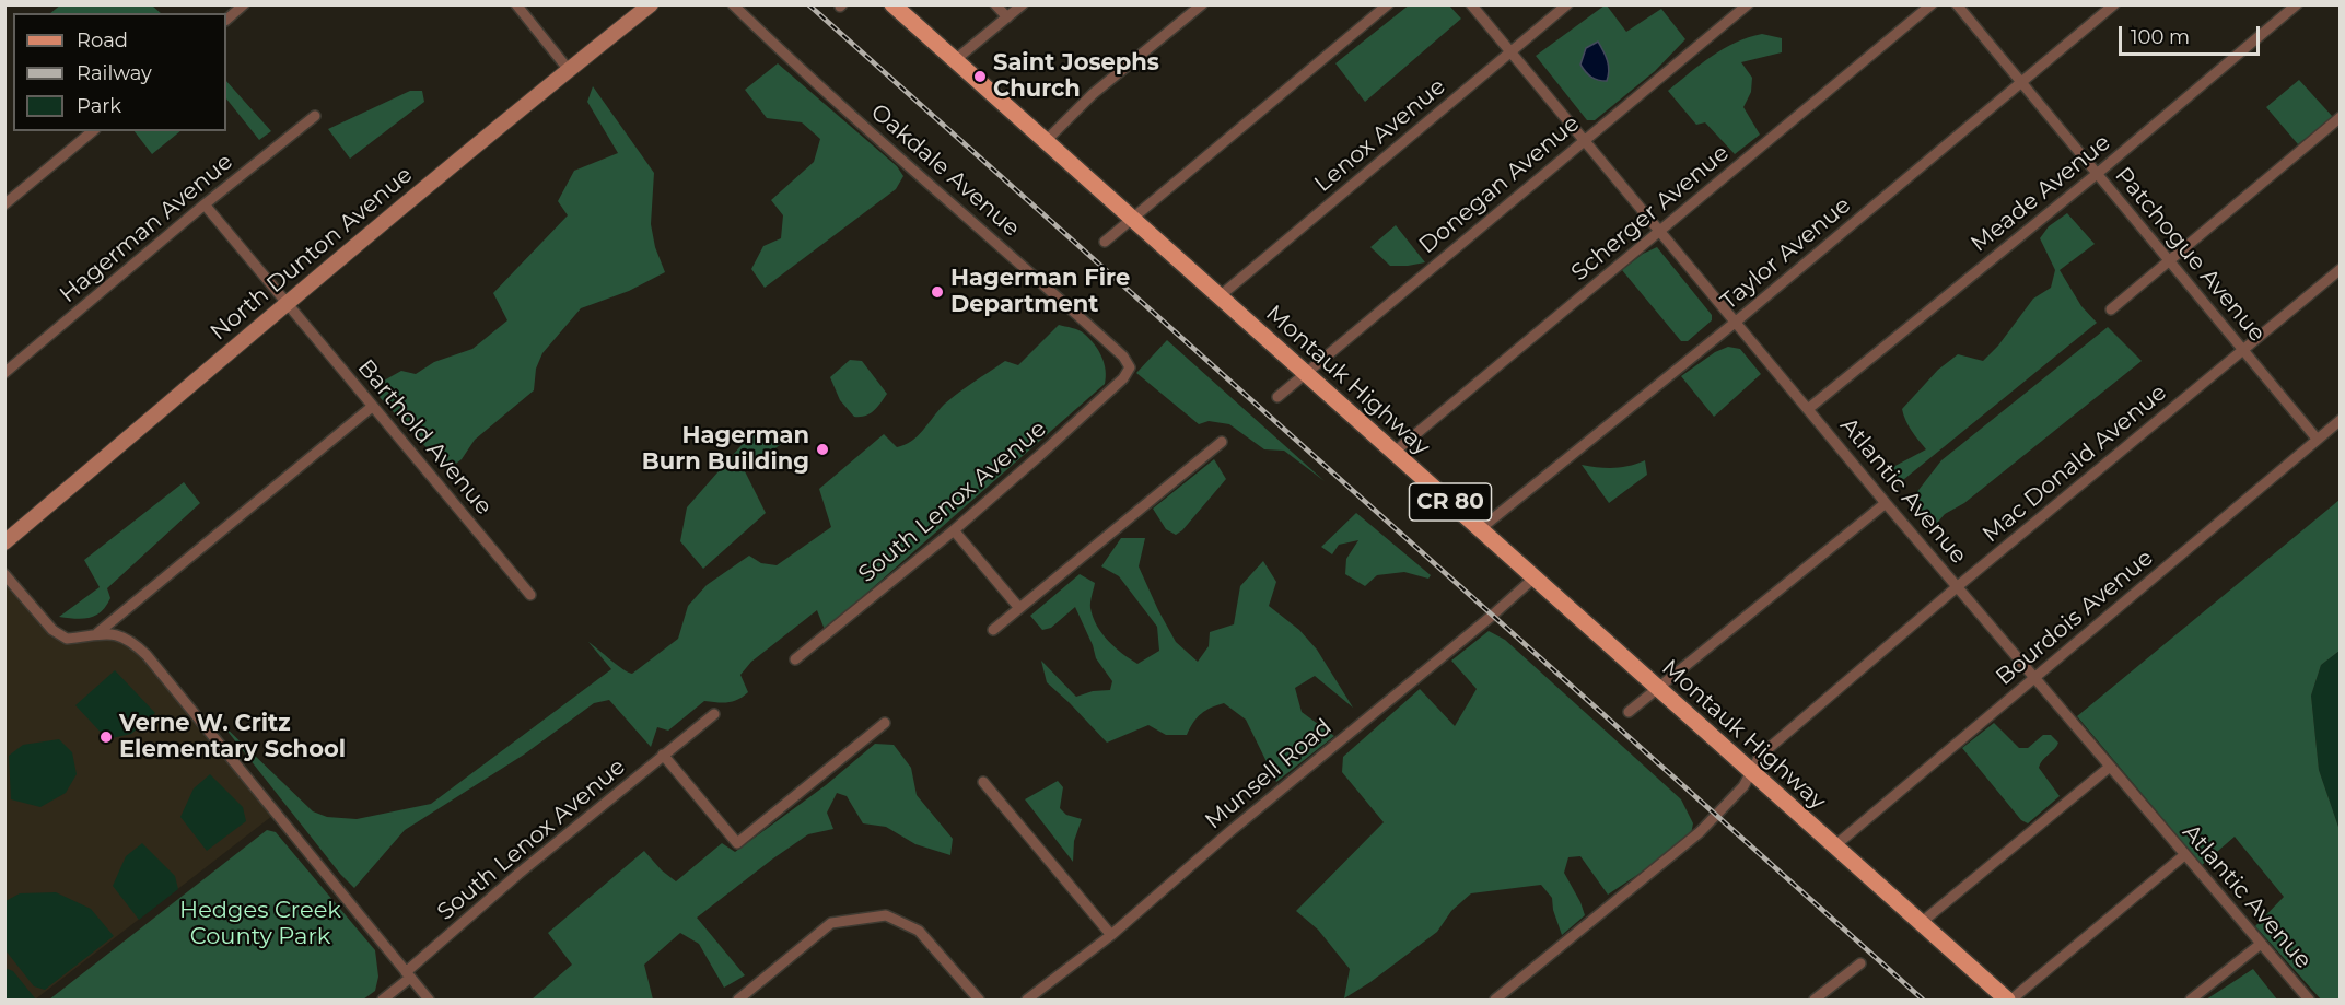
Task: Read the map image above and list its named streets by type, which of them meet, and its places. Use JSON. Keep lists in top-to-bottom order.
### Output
{
  "streets": {
    "main road": ["Montauk Highway", "CR 80"],
    "street": [
      "Lenox Avenue",
      "Oakdale Avenue",
      "Donegan Avenue",
      "Meade Avenue",
      "Scherger Avenue",
      "Hagerman Avenue",
      "North Dunton Avenue",
      "Taylor Avenue",
      "Patchogue Avenue",
      "Barthold Avenue",
      "Mac Donald Avenue",
      "Atlantic Avenue",
      "South Lenox Avenue",
      "Bourdois Avenue",
      "Munsell Road"
    ]
  },
  "crossings": [
    ["Lenox Avenue", "Montauk Highway"],
    ["Lenox Avenue", "Atlantic Avenue"],
    ["Oakdale Avenue", "South Lenox Avenue"],
    ["Donegan Avenue", "Montauk Highway"],
    ["Donegan Avenue", "Atlantic Avenue"],
    ["Meade Avenue", "Patchogue Avenue"],
    ["Meade Avenue", "Atlantic Avenue"],
    ["Scherger Avenue", "Montauk Highway"],
    ["Scherger Avenue", "Atlantic Avenue"],
    ["Hagerman Avenue", "Barthold Avenue"],
    ["North Dunton Avenue", "Barthold Avenue"],
    ["Taylor Avenue", "Patchogue Avenue"],
    ["Taylor Avenue", "Montauk Highway"],
    ["Taylor Avenue", "Atlantic Avenue"],
    ["Patchogue Avenue", "Mac Donald Avenue"],
    ["Patchogue Avenue", "Bourdois Avenue"],
    ["Montauk Highway", "Mac Donald Avenue"],
    ["Montauk Highway", "Bourdois Avenue"],
    ["Montauk Highway", "Munsell Road"],
    ["Mac Donald Avenue", "Atlantic Avenue"],
    ["Atlantic Avenue", "Bourdois Avenue"]
  ],
  "parks": ["Hedges Creek County Park"],
  "places": [
    "Saint Josephs Church",
    "Hagerman Fire Department",
    "Hagerman Burn Building",
    "Verne W. Critz Elementary School"
  ],
  "legend": ["Road", "Railway", "Park"],
  "scale_bar": "100 m"
}
